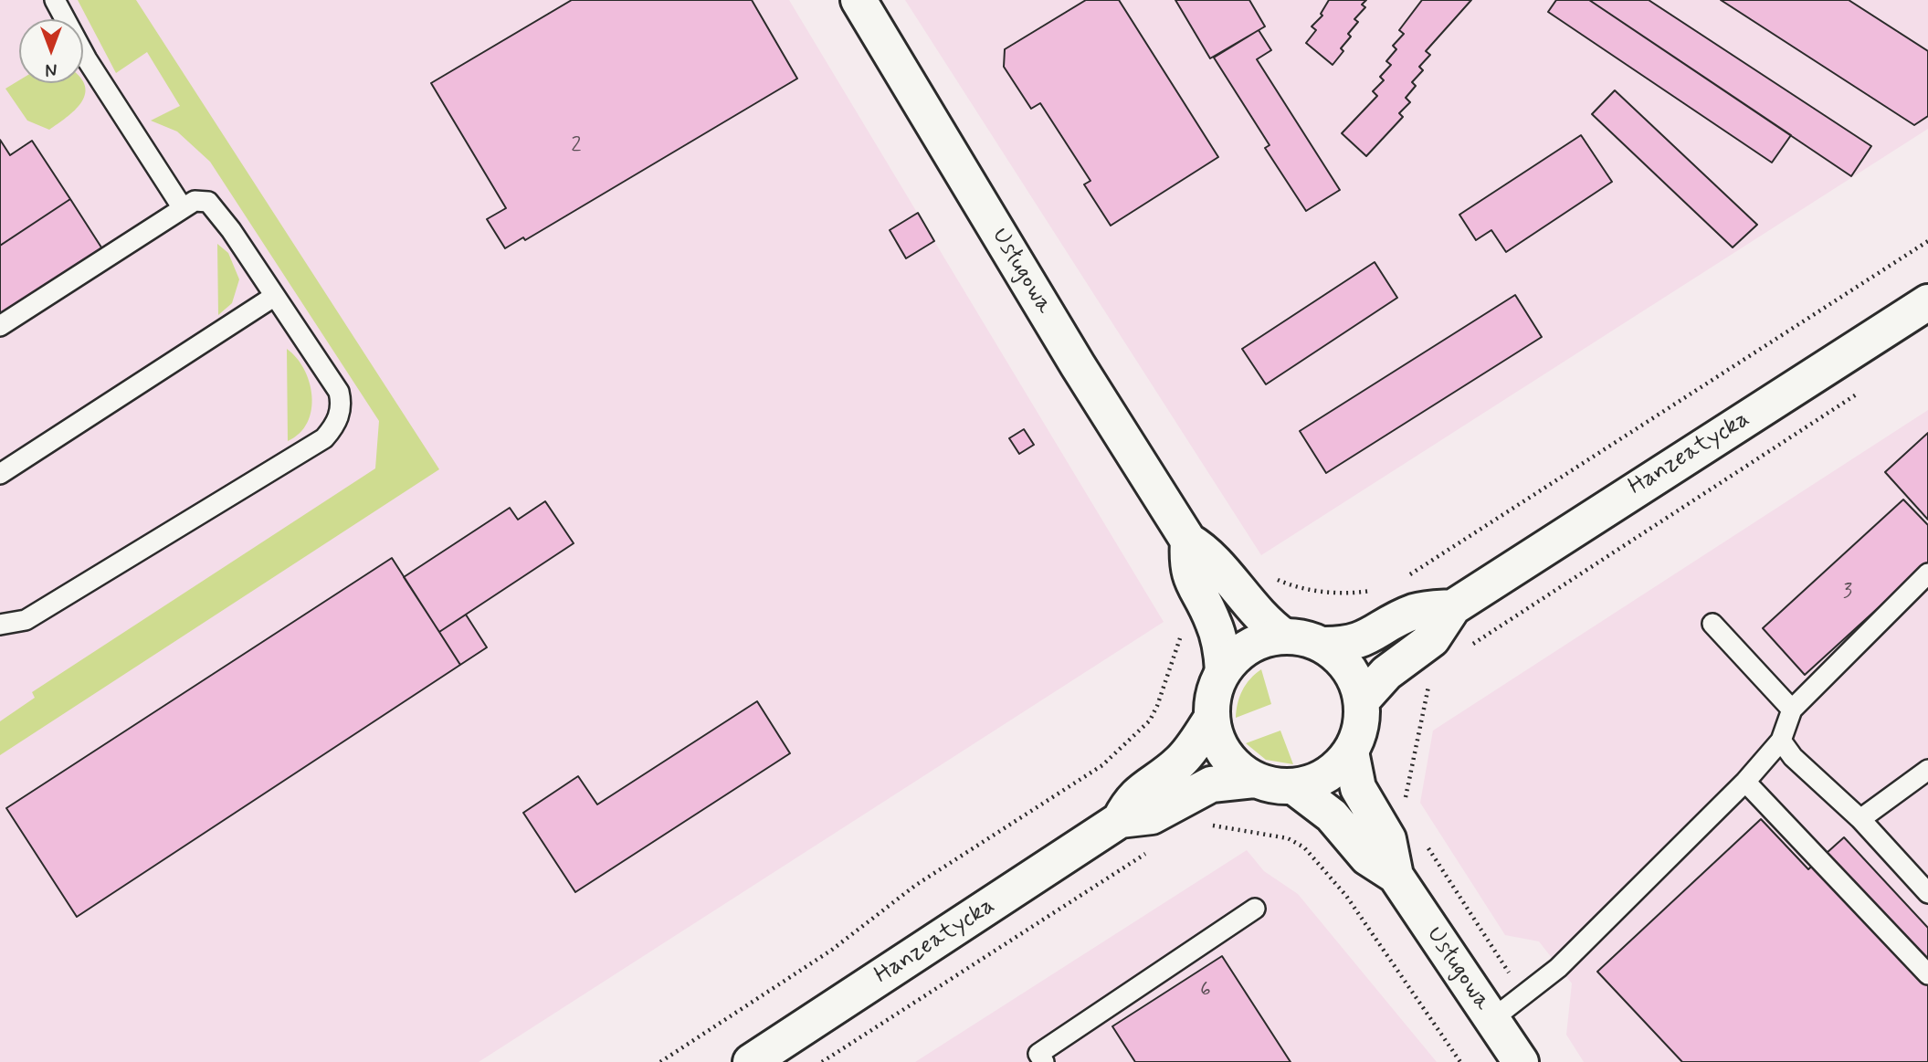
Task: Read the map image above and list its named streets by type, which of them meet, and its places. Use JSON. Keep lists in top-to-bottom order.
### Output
{
  "streets": {
    "street": ["Usługowa", "Hanzeatycka"]
  },
  "crossings": [
    ["Usługowa", "Hanzeatycka"]
  ],
  "house_numbers": ["2", "3", "6"],
  "north": "bottom"
}
